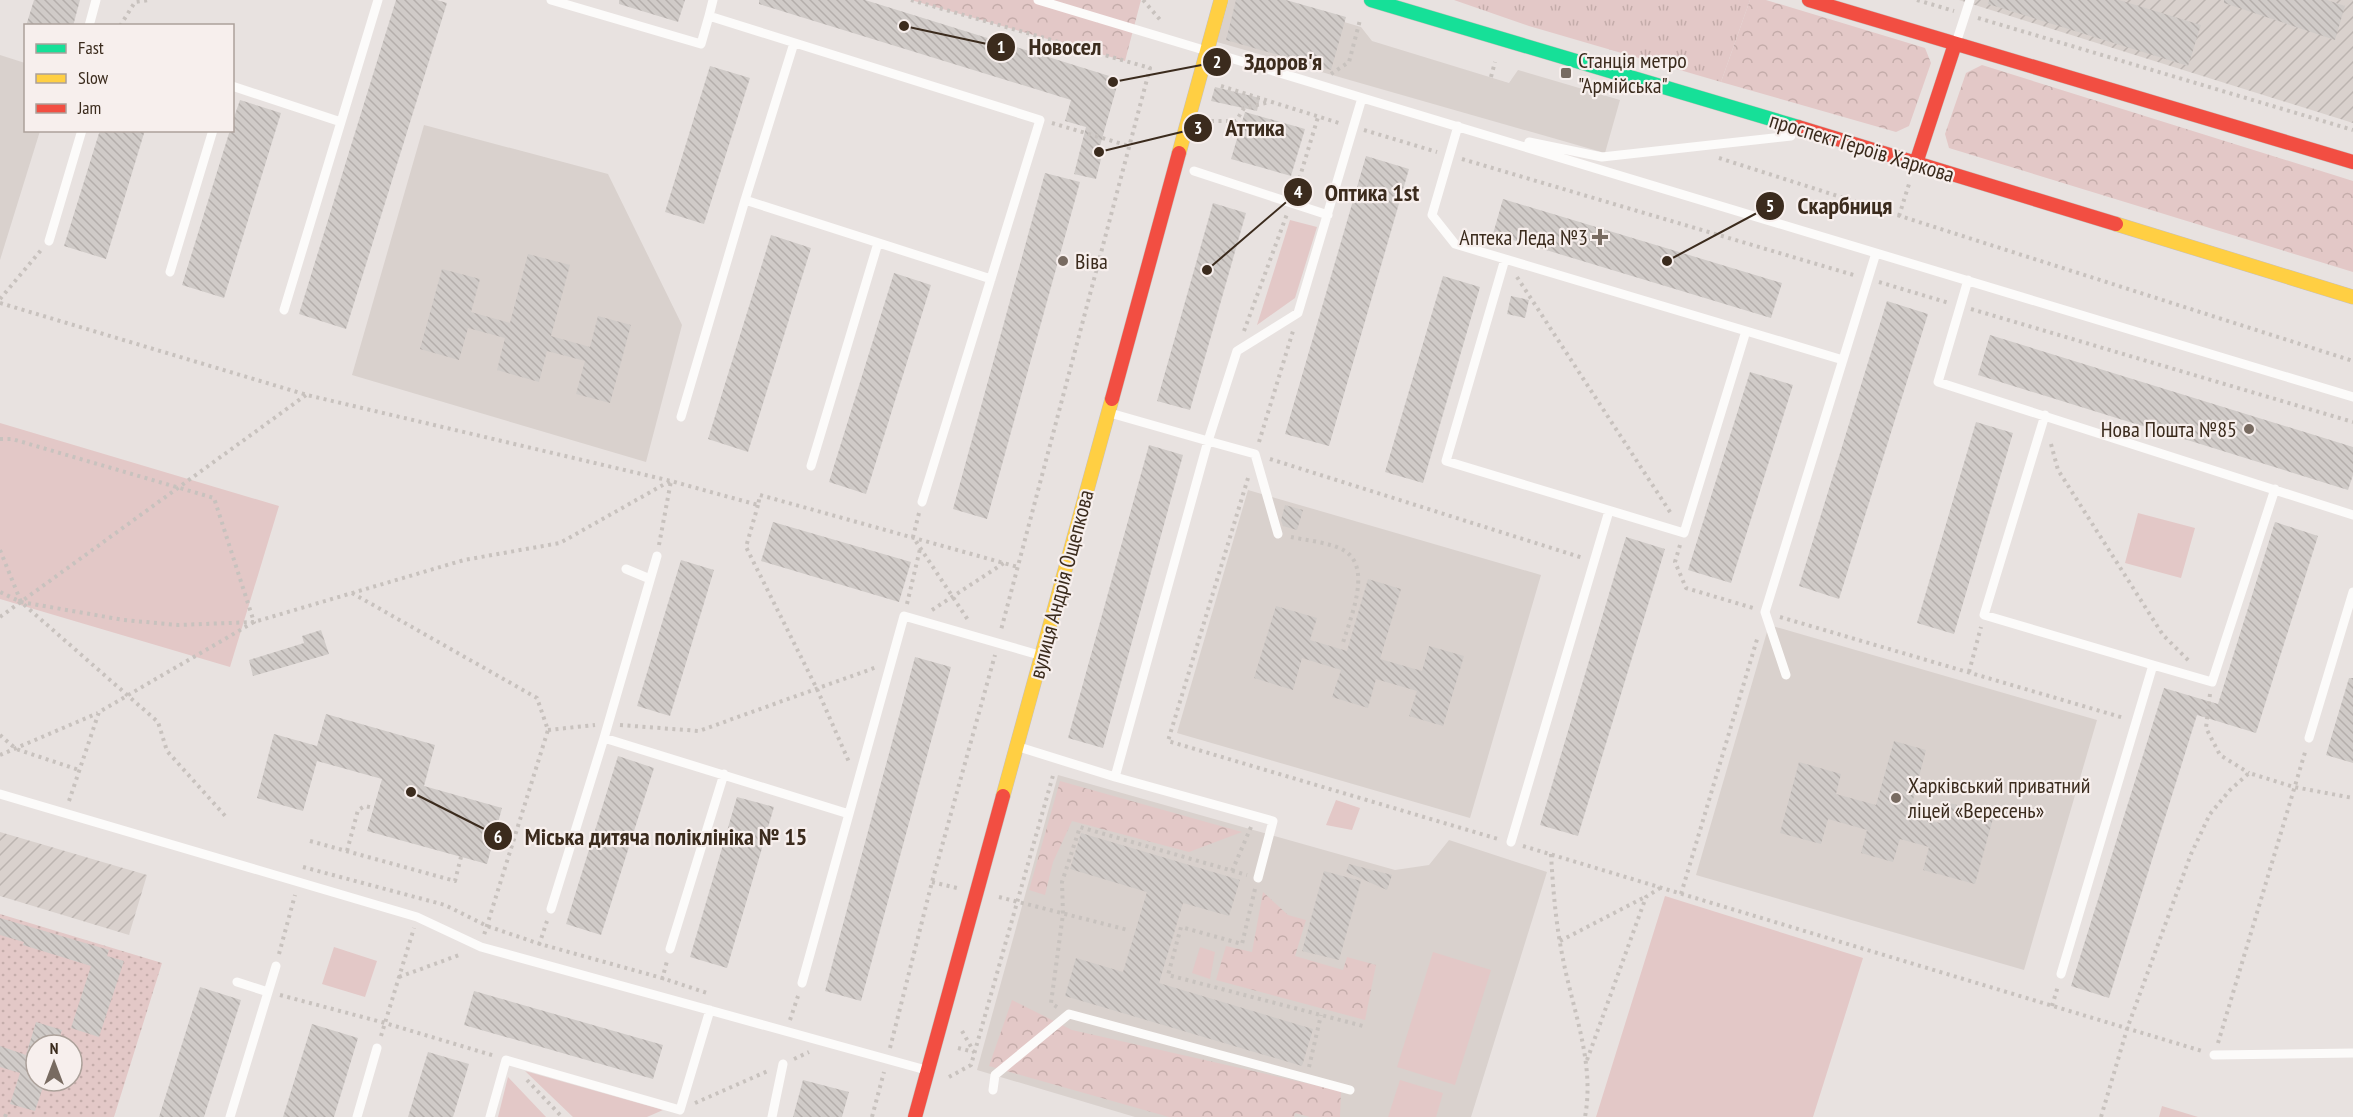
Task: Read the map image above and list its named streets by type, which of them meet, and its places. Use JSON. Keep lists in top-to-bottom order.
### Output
{
  "streets": {
    "main road": ["проспект Героїв Харкова", "вулиця Андрія Ощепкова"]
  },
  "places": {
    "other": [
      "Новосел",
      "Здоров'я",
      "Аттика",
      "Віва",
      "Скарбниця",
      "Оптика 1st",
      "Нова Пошта №85",
      "Міська дитяча поліклініка № 15",
      "Харківський приватний ліцей «Вересень»"
    ],
    "transit": ["Станція метро \"Армійська\""],
    "health": ["Аптека Леда №3"]
  },
  "legend": ["Fast", "Slow", "Jam"],
  "north": "top"
}
